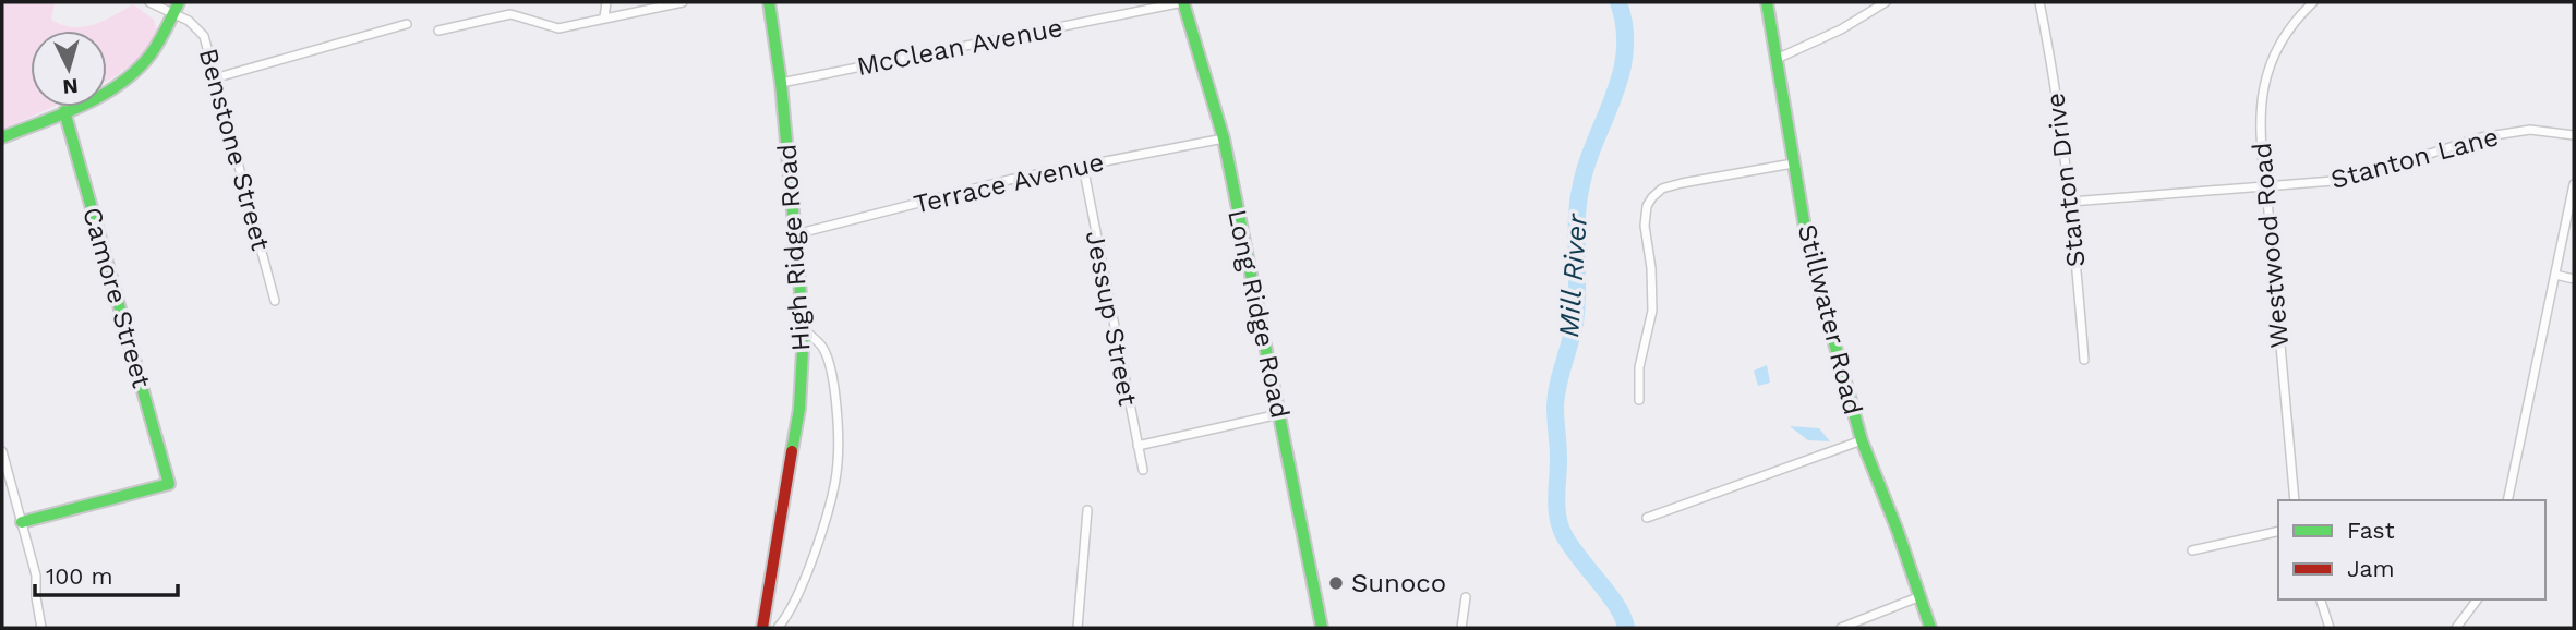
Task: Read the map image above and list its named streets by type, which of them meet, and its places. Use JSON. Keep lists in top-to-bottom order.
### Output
{
  "streets": {
    "main road": [
      "High Ridge Road",
      "Camore Street",
      "Long Ridge Road",
      "Stillwater Road"
    ],
    "street": [
      "McClean Avenue",
      "Benstone Street",
      "Stanton Lane",
      "Stanton Drive",
      "Terrace Avenue",
      "Westwood Road",
      "Jessup Street"
    ]
  },
  "crossings": [
    ["McClean Avenue", "High Ridge Road"],
    ["McClean Avenue", "Long Ridge Road"],
    ["Stanton Lane", "Stanton Drive"],
    ["Stanton Lane", "Westwood Road"],
    ["Terrace Avenue", "High Ridge Road"],
    ["Terrace Avenue", "Long Ridge Road"],
    ["Terrace Avenue", "Jessup Street"]
  ],
  "water": ["Mill River"],
  "places": ["Sunoco"],
  "legend": ["Fast", "Jam"],
  "scale_bar": "100 m",
  "north": "bottom"
}
